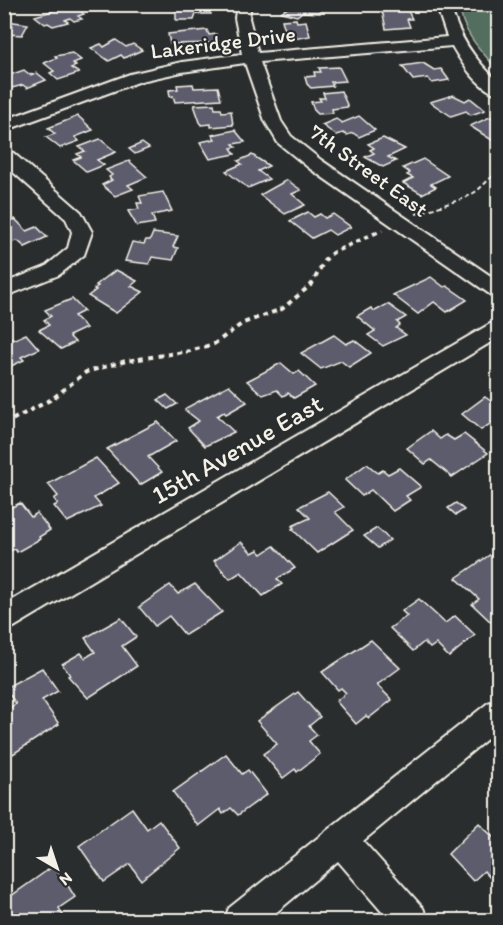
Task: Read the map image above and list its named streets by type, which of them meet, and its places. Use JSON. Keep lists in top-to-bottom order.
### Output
{
  "streets": {
    "street": ["Lakeridge Drive", "7th Street East", "15th Avenue East"]
  },
  "crossings": [
    ["Lakeridge Drive", "7th Street East"]
  ],
  "north": "bottom right"
}
